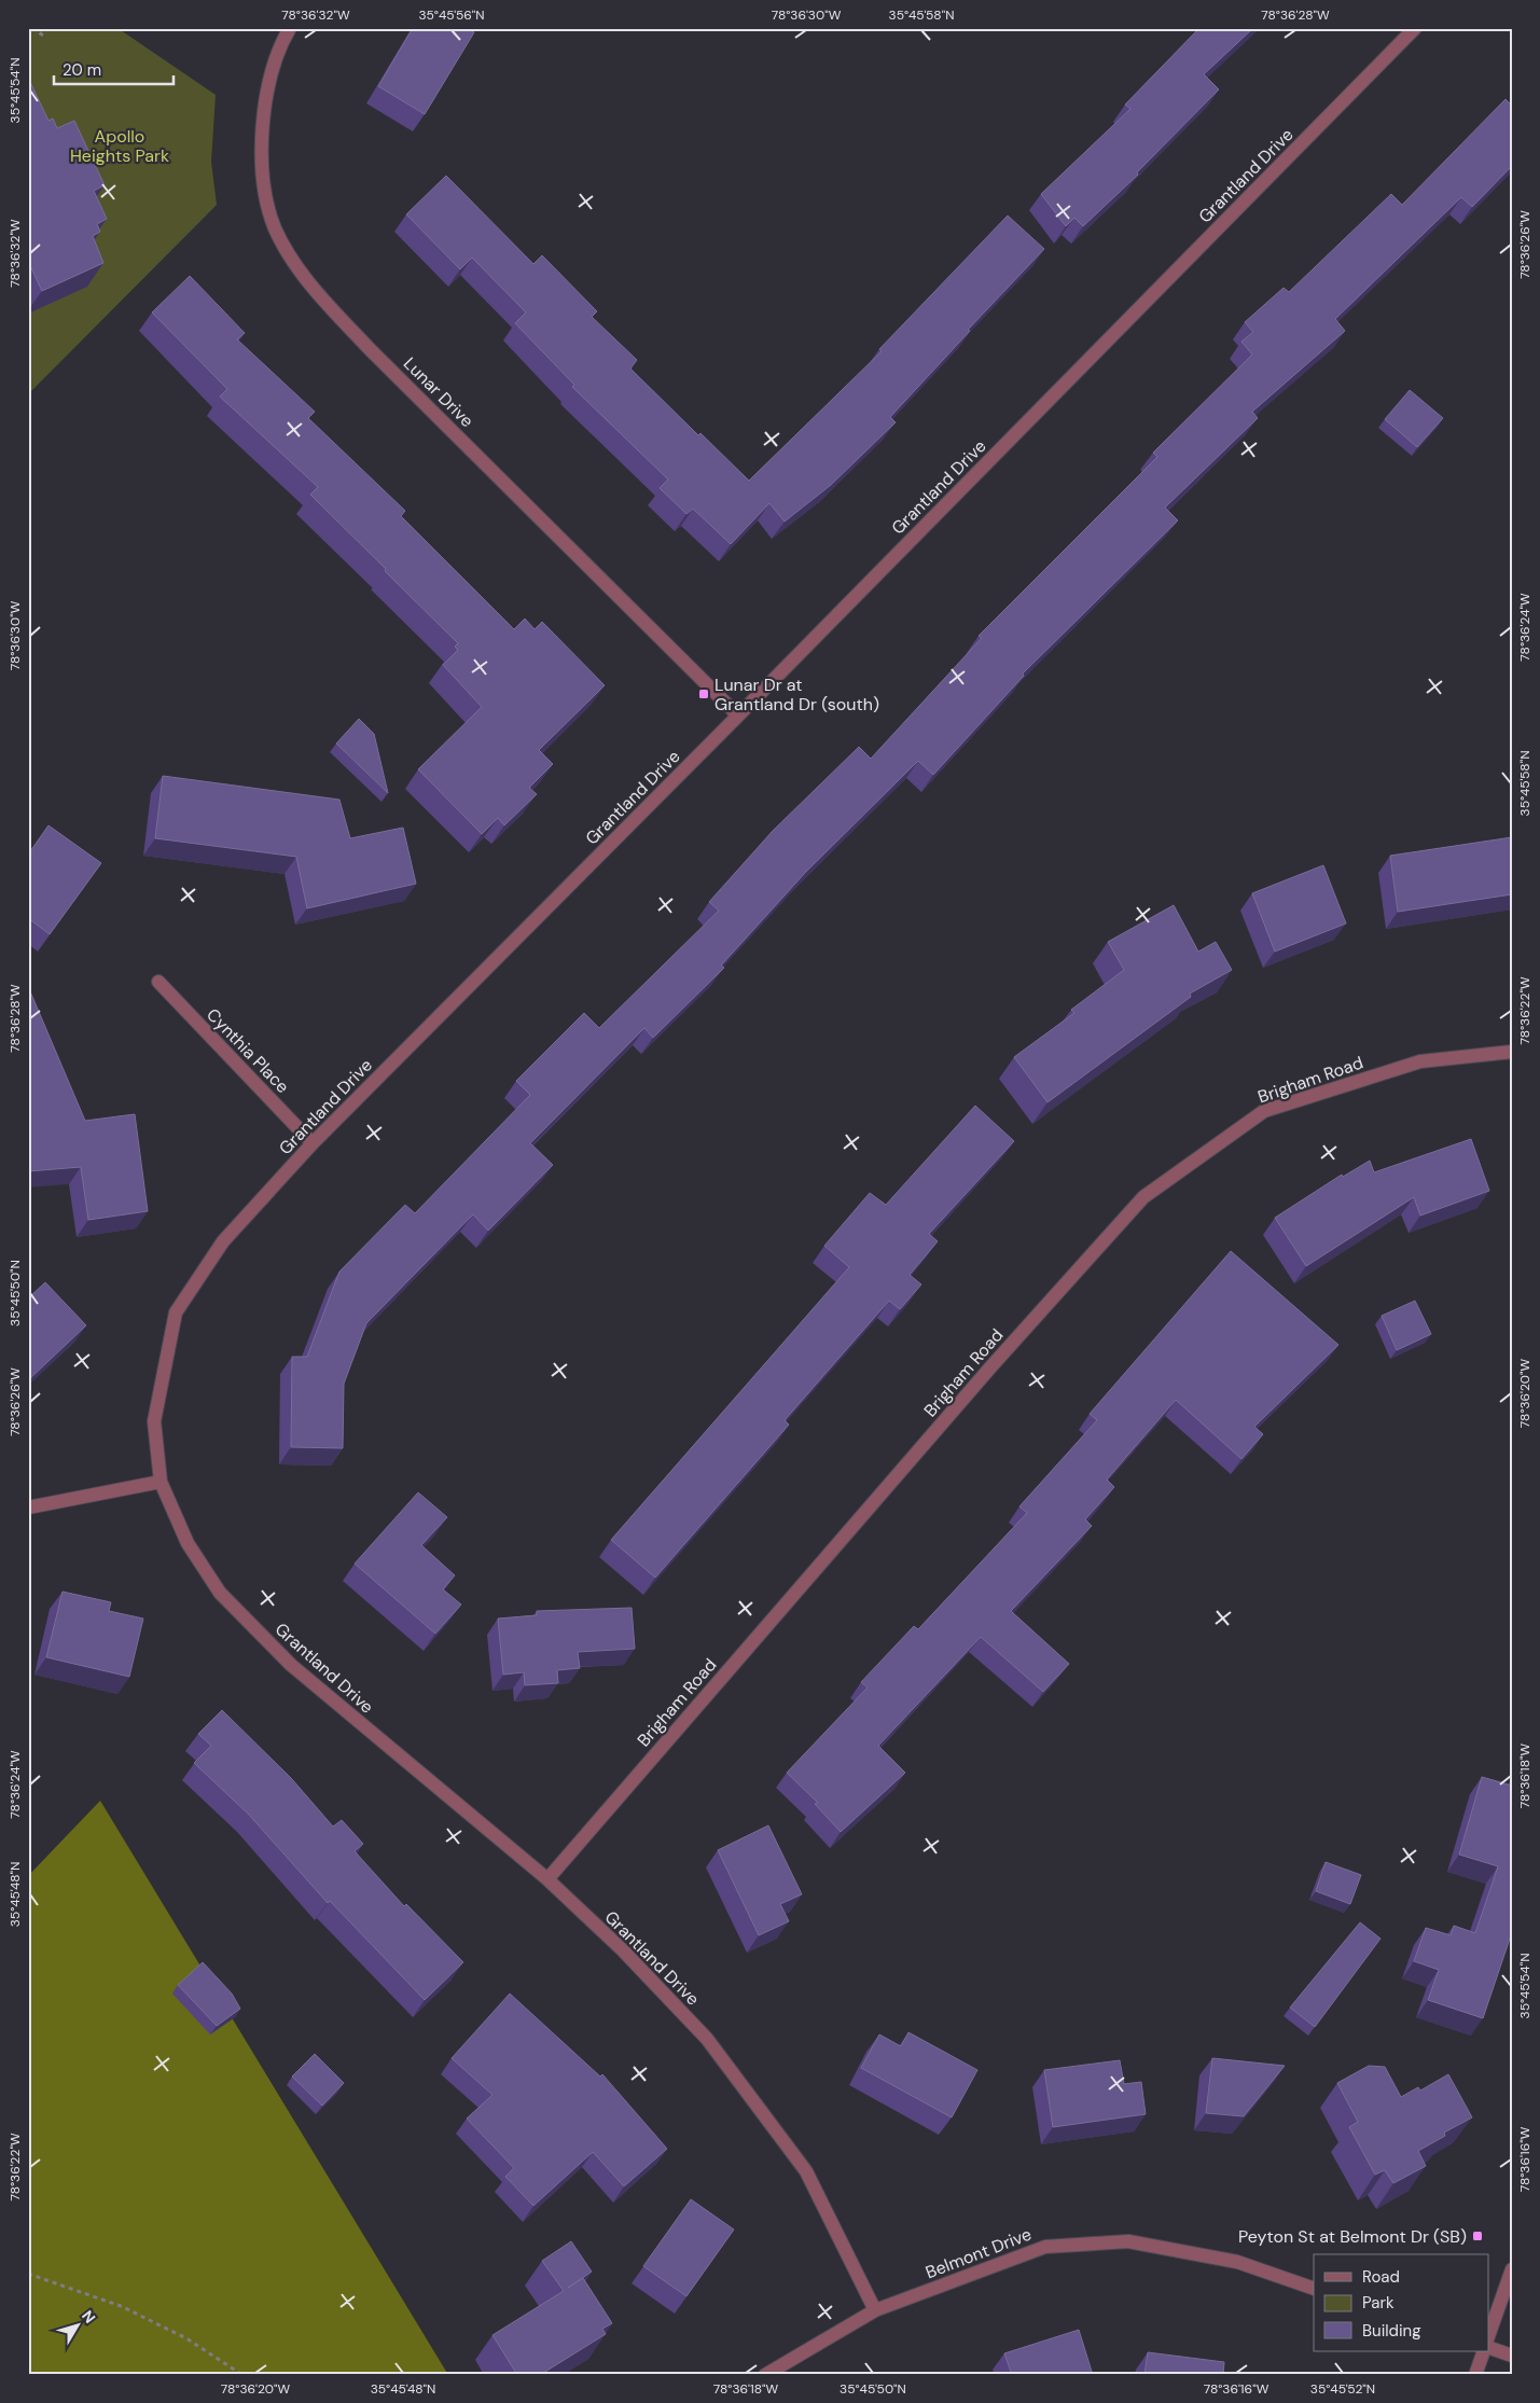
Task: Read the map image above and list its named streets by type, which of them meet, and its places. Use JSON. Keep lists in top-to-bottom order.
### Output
{
  "streets": {
    "street": [
      "Grantland Drive",
      "Lunar Drive",
      "Cynthia Place",
      "Brigham Road",
      "Belmont Drive"
    ]
  },
  "crossings": [
    ["Grantland Drive", "Lunar Drive"],
    ["Grantland Drive", "Cynthia Place"],
    ["Grantland Drive", "Brigham Road"],
    ["Grantland Drive", "Belmont Drive"]
  ],
  "parks": ["Apollo Heights Park"],
  "places": {
    "transit": ["Lunar Dr at Grantland Dr (south)", "Peyton St at Belmont Dr (SB)"]
  },
  "legend": ["Road", "Park", "Building"],
  "scale_bar": "20 m",
  "north": "top right",
  "coordinates": [
    "78°36'32\"W",
    "35°45'56\"N",
    "78°36'30\"W",
    "35°45'58\"N",
    "78°36'28\"W",
    "35°45'54\"N",
    "78°36'26\"W",
    "78°36'24\"W",
    "78°36'22\"W",
    "35°45'50\"N",
    "78°36'20\"W",
    "78°36'18\"W",
    "35°45'48\"N",
    "78°36'16\"W",
    "35°45'52\"N"
  ]
}
